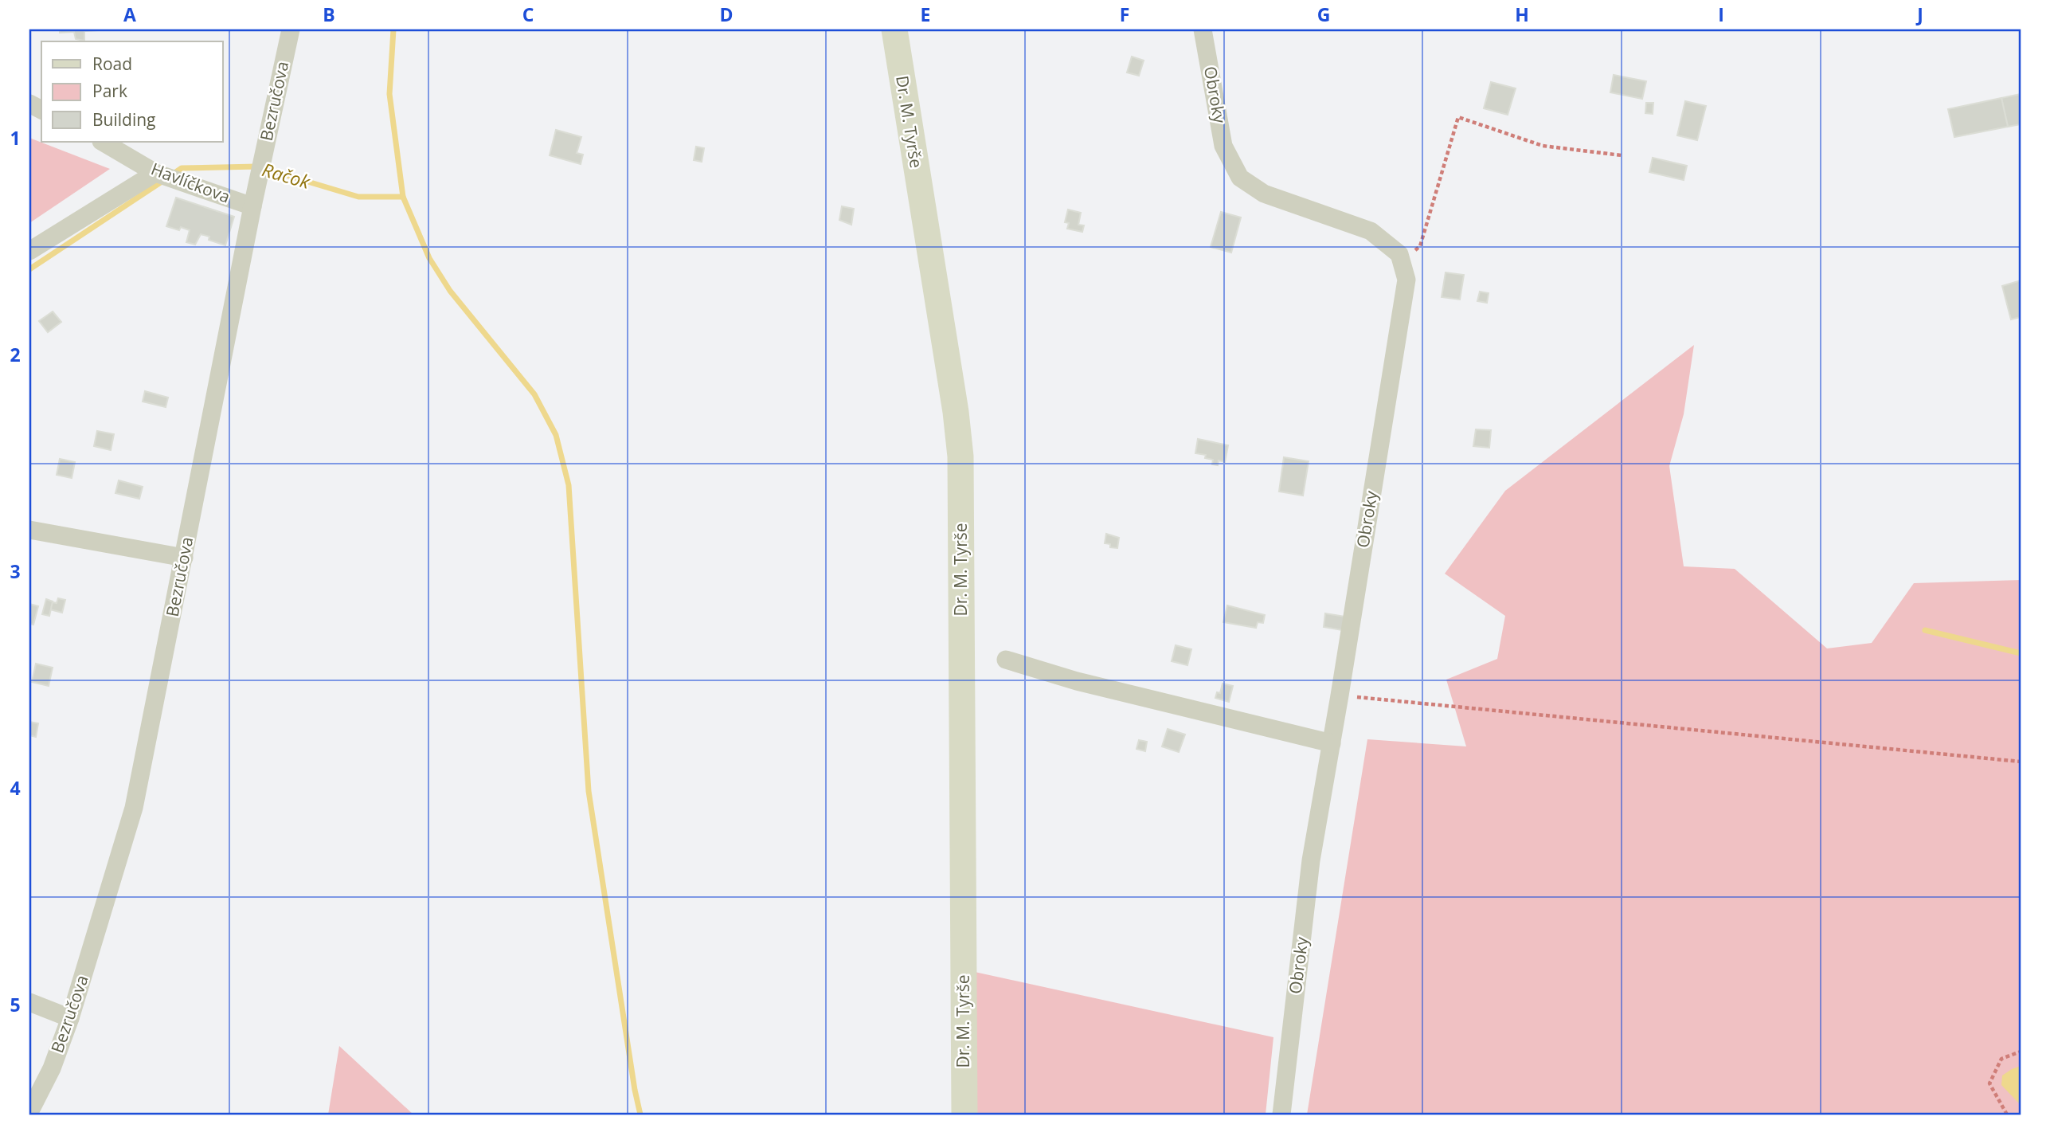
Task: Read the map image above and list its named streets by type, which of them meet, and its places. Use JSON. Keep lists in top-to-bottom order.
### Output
{
  "streets": {
    "street": [
      "Obroky",
      "Bezručova",
      "Dr. M. Tyrše",
      "Havlíčkova"
    ]
  },
  "crossings": [
    ["Bezručova", "Havlíčkova"]
  ],
  "water": ["Račok"],
  "legend": ["Road", "Park", "Building"],
  "grid": {
    "columns": [
      "A",
      "B",
      "C",
      "D",
      "E",
      "F",
      "G",
      "H",
      "I",
      "J"
    ],
    "rows": [
      "1",
      "2",
      "3",
      "4",
      "5"
    ]
  }
}
